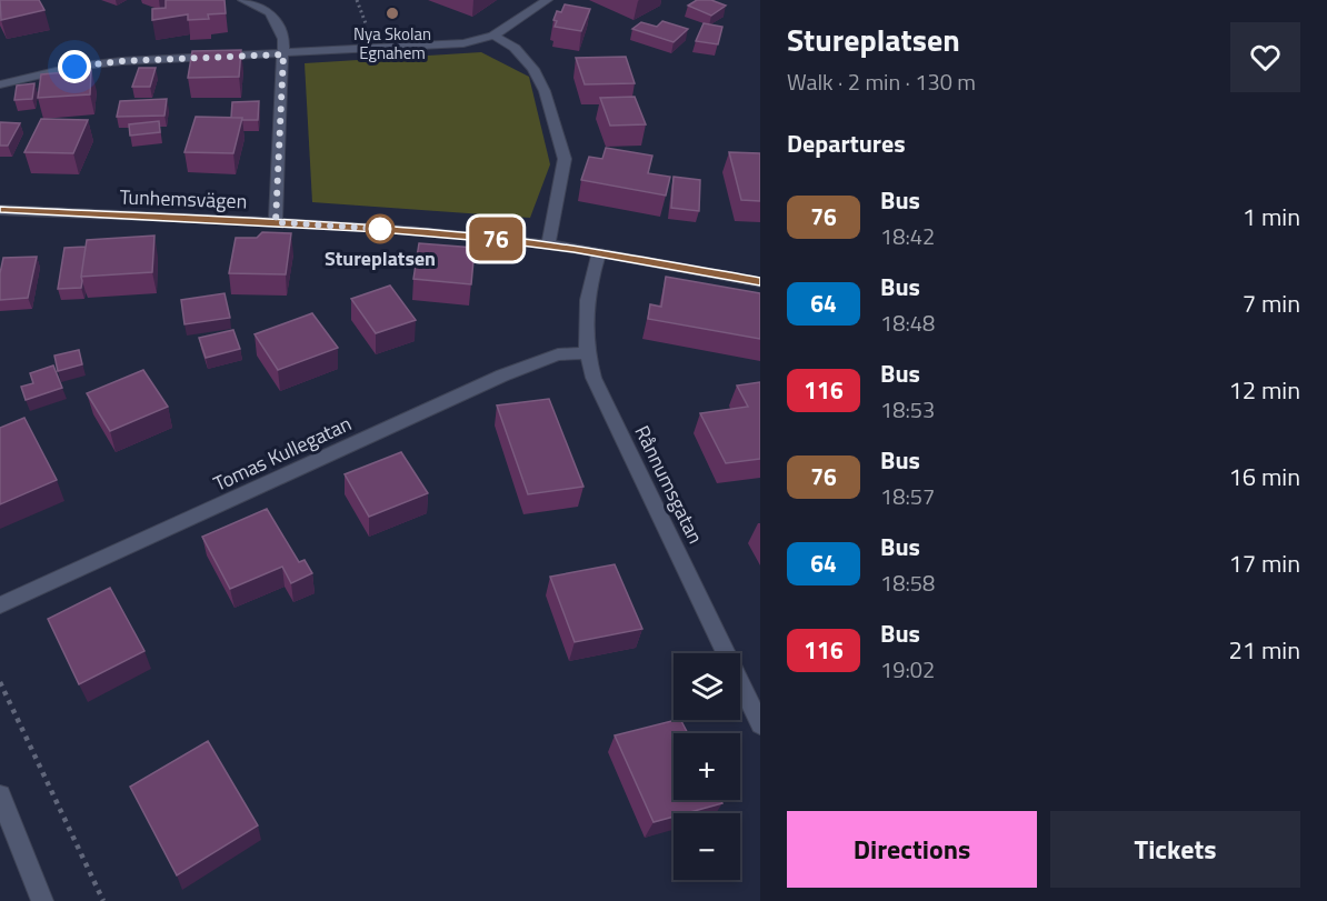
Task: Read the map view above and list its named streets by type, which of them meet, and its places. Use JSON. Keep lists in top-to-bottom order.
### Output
{
  "streets": {
    "street": ["Tunhemsvägen", "Tomas Kullegatan", "Rånnumsgatan"]
  },
  "crossings": [
    ["Tunhemsvägen", "Rånnumsgatan"],
    ["Tomas Kullegatan", "Rånnumsgatan"]
  ],
  "places": ["Nya Skolan Egnahem", "Stureplatsen"],
  "lines": ["bus line 76"],
  "page": {
    "on_map": "76",
    "heading": [
      ["Stureplatsen", "Walk · 2 min · 130 m"],
      "Departures"
    ],
    "list": [
      {
        "mark": "76",
        "name": "Bus",
        "note": "18:42",
        "value": "1 min"
      },
      {
        "mark": "64",
        "name": "Bus",
        "note": "18:48",
        "value": "7 min"
      },
      {
        "mark": "116",
        "name": "Bus",
        "note": "18:53",
        "value": "12 min"
      },
      {
        "mark": "76",
        "name": "Bus",
        "note": "18:57",
        "value": "16 min"
      },
      {
        "mark": "64",
        "name": "Bus",
        "note": "18:58",
        "value": "17 min"
      },
      {
        "mark": "116",
        "name": "Bus",
        "note": "19:02",
        "value": "21 min"
      }
    ],
    "map_buttons": ["+", "−"],
    "buttons": ["Directions", "Tickets"]
  }
}
